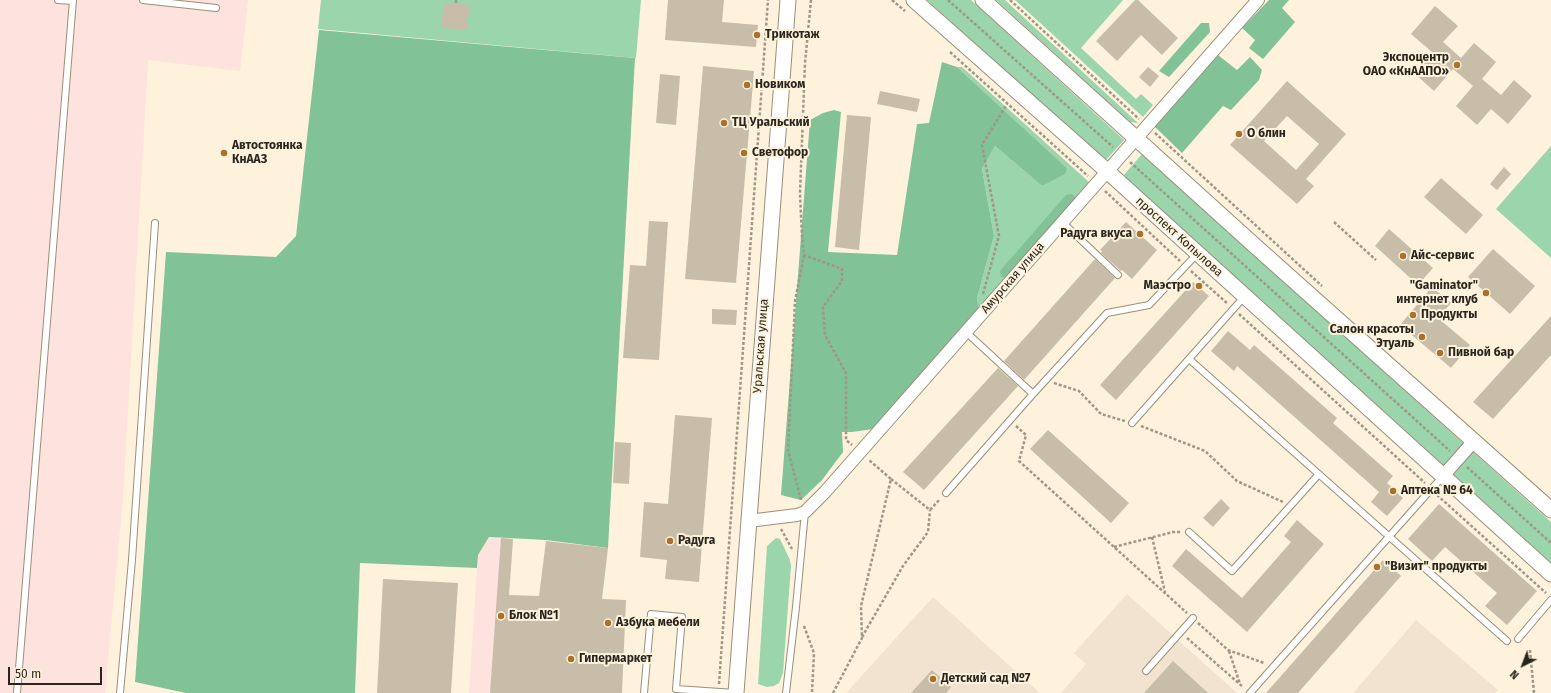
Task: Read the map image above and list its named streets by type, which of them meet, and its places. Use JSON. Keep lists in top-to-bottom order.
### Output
{
  "streets": {
    "street": ["проспект Копылова", "Амурская улица", "Уральская улица"]
  },
  "crossings": [
    ["проспект Копылова", "Амурская улица"]
  ],
  "places": [
    "Трикотаж",
    "Экспоцентр ОАО «КнААПО»",
    "Новиком",
    "ТЦ Уральский",
    "О блин",
    "Автостоянка КнААЗ",
    "Светофор",
    "Радуга вкуса",
    "Айс-сервис",
    "Маэстро",
    "\"Gaminator\" интернет клуб",
    "Продукты",
    "Салон красоты Этуаль",
    "Пивной бар",
    "Аптека № 64",
    "Радуга",
    "\"Визит\" продукты",
    "Блок №1",
    "Азбука мебели",
    "Гипермаркет",
    "Детский сад №7"
  ],
  "scale_bar": "50 m",
  "north": "bottom left"
}
